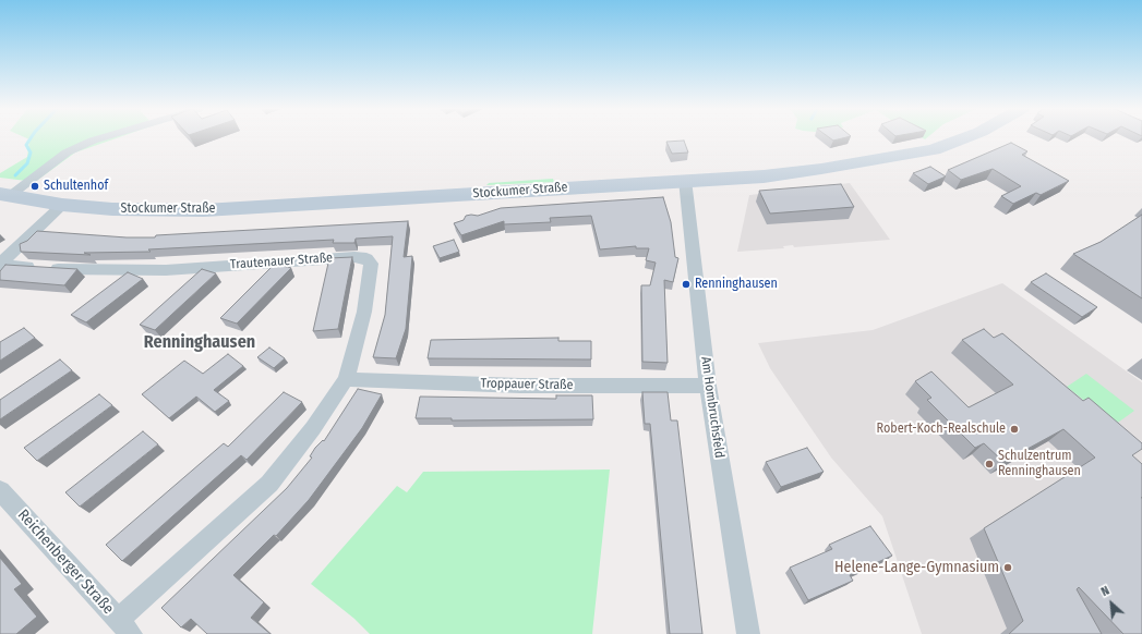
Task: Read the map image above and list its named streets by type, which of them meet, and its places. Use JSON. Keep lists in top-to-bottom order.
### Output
{
  "streets": {
    "main road": ["Stockumer Straße"],
    "street": [
      "Trautenauer Straße",
      "Troppauer Straße",
      "Am Hombruchsfeld",
      "Reichenberger Straße"
    ]
  },
  "crossings": [
    ["Stockumer Straße", "Am Hombruchsfeld"],
    ["Trautenauer Straße", "Troppauer Straße"],
    ["Trautenauer Straße", "Reichenberger Straße"],
    ["Troppauer Straße", "Am Hombruchsfeld"]
  ],
  "districts": ["Renninghausen"],
  "places": [
    "Schultenhof",
    "Renninghausen",
    "Robert-Koch-Realschule",
    "Schulzentrum Renninghausen",
    "Helene-Lange-Gymnasium"
  ],
  "north": "top left"
}
